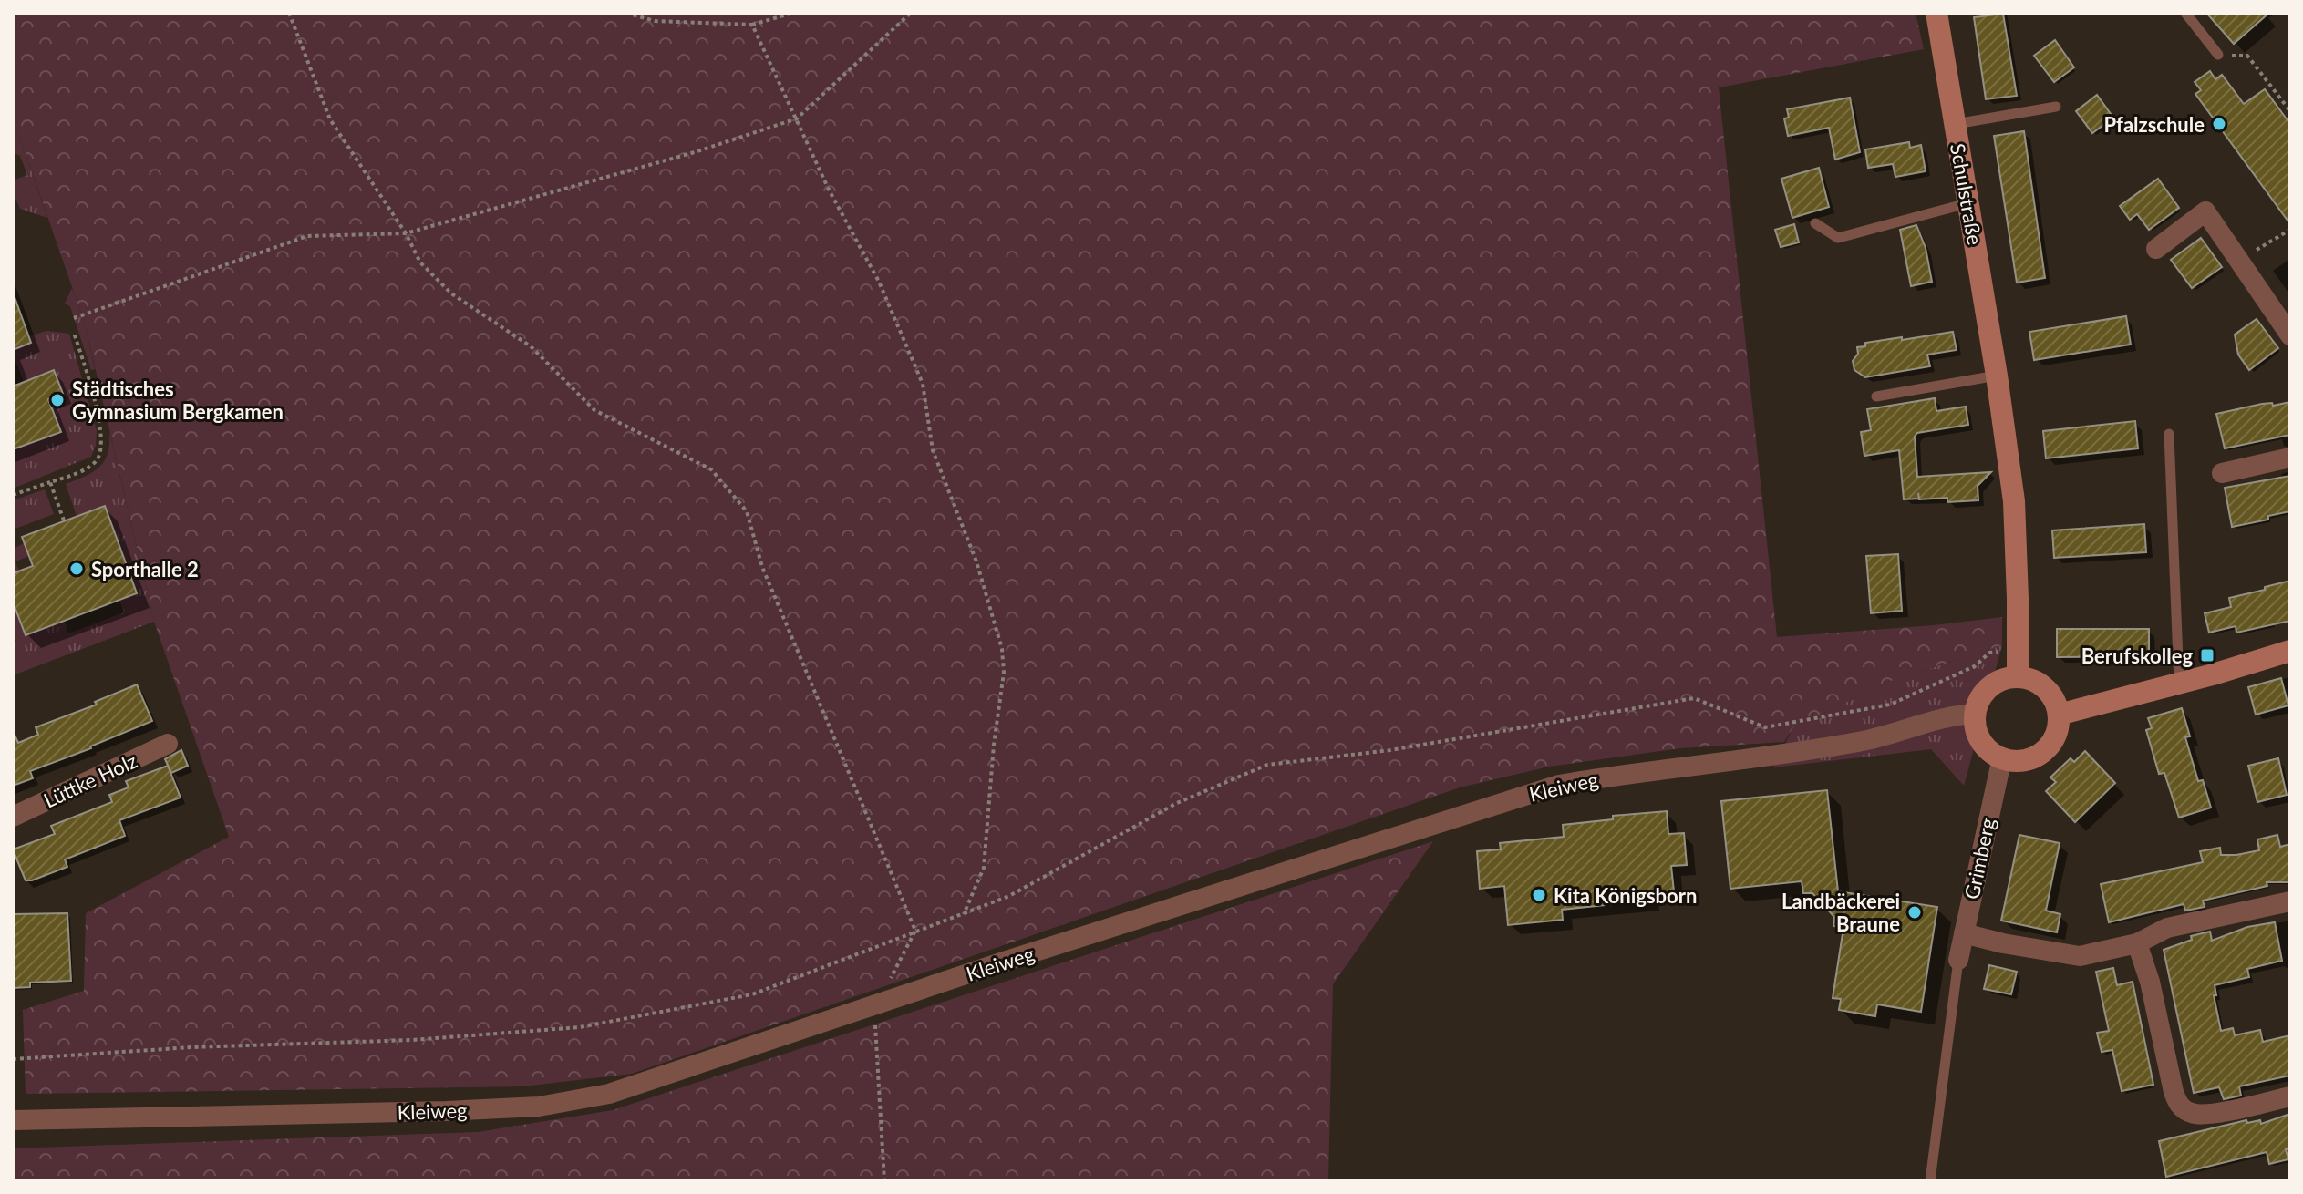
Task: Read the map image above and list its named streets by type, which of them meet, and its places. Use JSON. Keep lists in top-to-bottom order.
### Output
{
  "streets": {
    "main road": ["Schulstraße"],
    "street": ["Lüttke Holz", "Kleiweg", "Grimberg"]
  },
  "crossings": [
    ["Schulstraße", "Kleiweg"],
    ["Schulstraße", "Grimberg"],
    ["Kleiweg", "Grimberg"]
  ],
  "places": {
    "other": [
      "Pfalzschule",
      "Städtisches Gymnasium Bergkamen",
      "Sporthalle 2",
      "Kita Königsborn",
      "Landbäckerei Braune"
    ],
    "transit": ["Berufskolleg"]
  }
}
